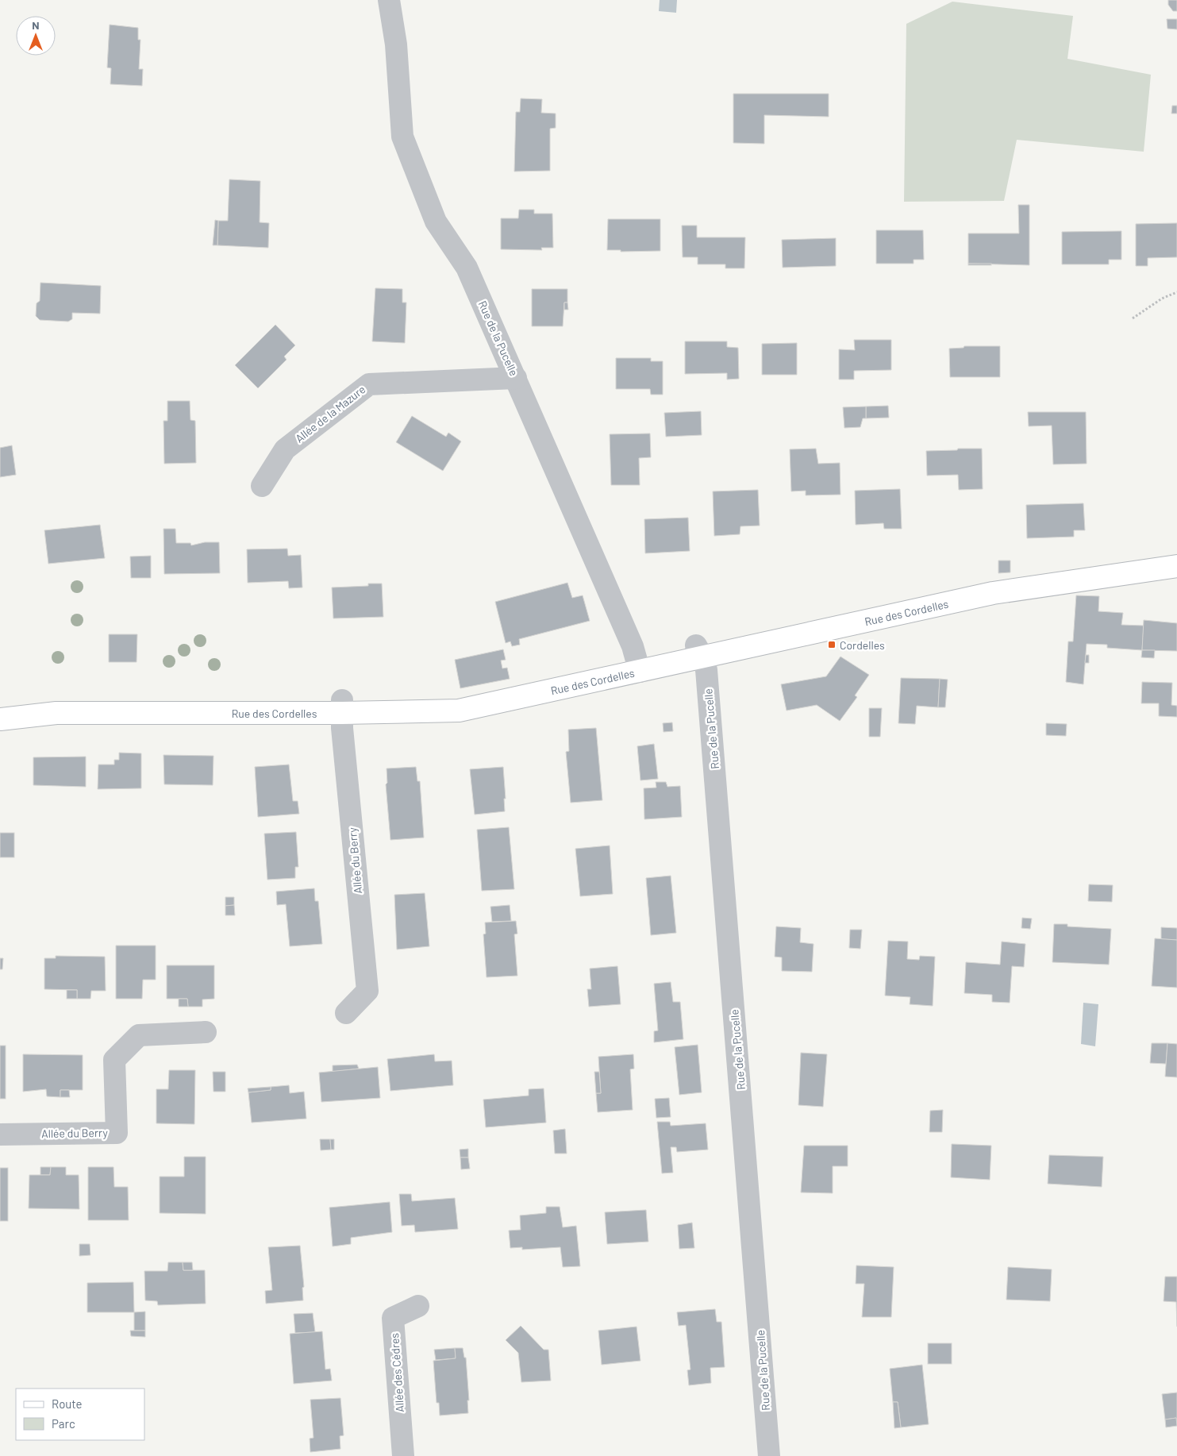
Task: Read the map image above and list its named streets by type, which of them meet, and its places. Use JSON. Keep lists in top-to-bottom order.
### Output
{
  "streets": {
    "street": [
      "Rue de la Pucelle",
      "Allée de la Mazure",
      "Rue des Cordelles",
      "Allée du Berry",
      "Allée des Cèdres"
    ]
  },
  "crossings": [
    ["Rue de la Pucelle", "Allée de la Mazure"],
    ["Rue de la Pucelle", "Rue des Cordelles"],
    ["Rue des Cordelles", "Allée du Berry"]
  ],
  "places": {
    "transit": ["Cordelles"]
  },
  "legend": ["Route", "Parc"],
  "north": "top"
}
